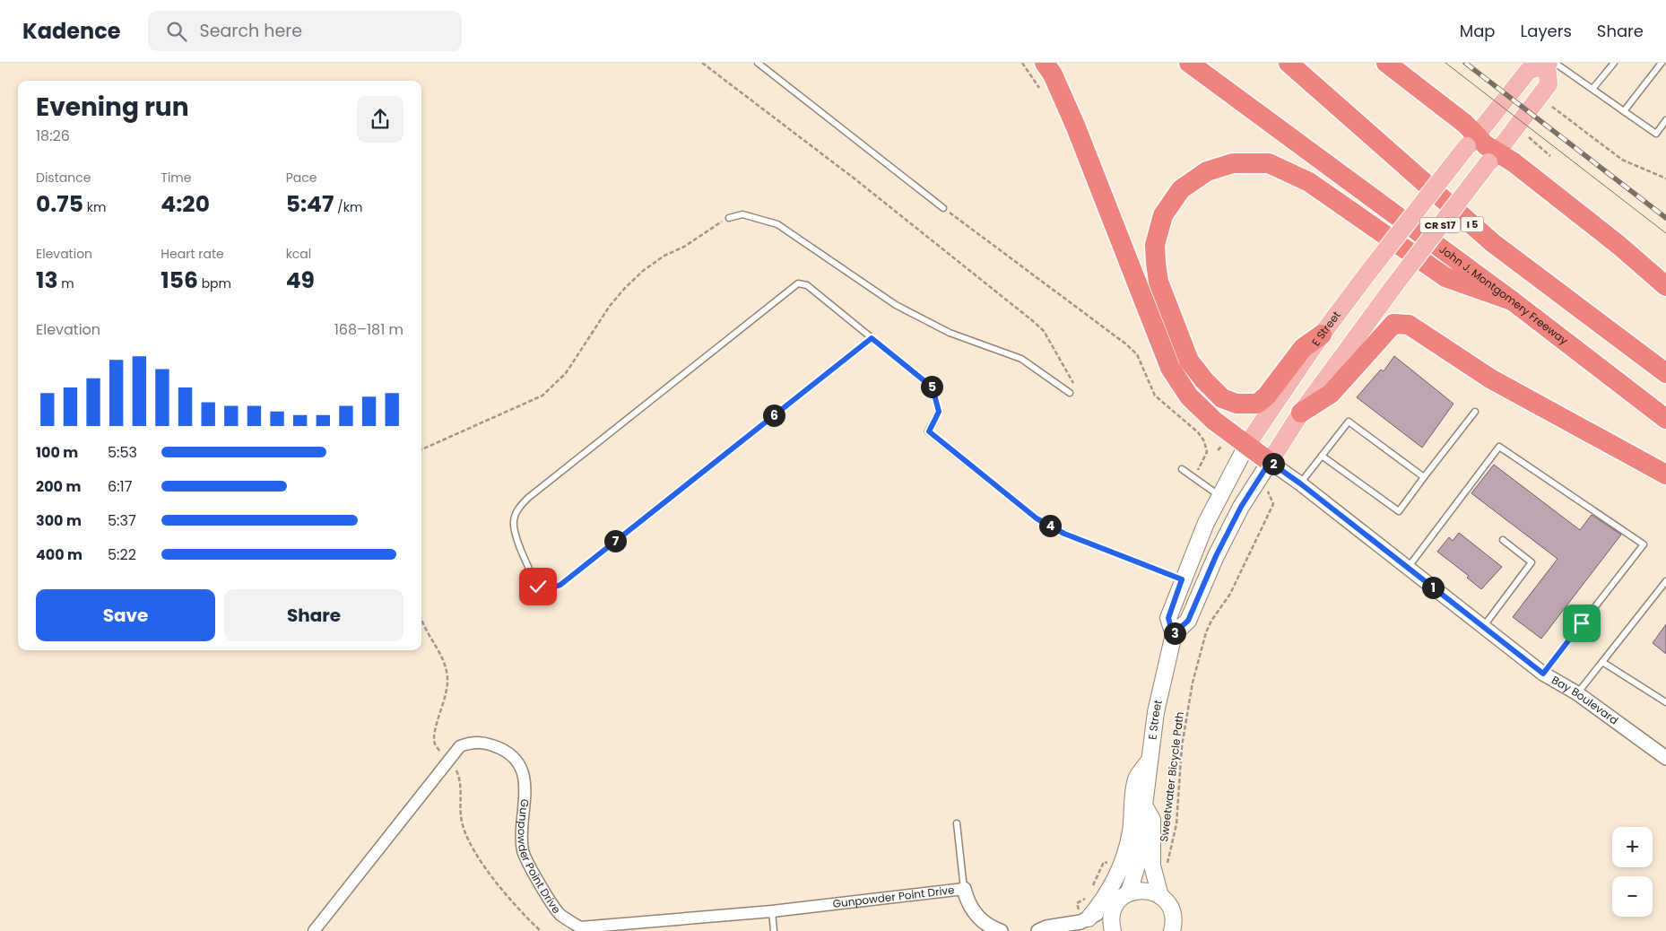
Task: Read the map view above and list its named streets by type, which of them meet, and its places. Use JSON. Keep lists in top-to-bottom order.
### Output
{
  "streets": {
    "highway": ["I 5", "John J. Montgomery Freeway"],
    "main road": ["CR S17", "E Street"],
    "street": ["Bay Boulevard", "Gunpowder Point Drive"],
    "path": ["Sweetwater Bicycle Path"]
  },
  "crossings": [
    ["CR S17", "E Street"],
    ["CR S17", "Bay Boulevard"]
  ],
  "page": {
    "header": "Kadence",
    "search": "Search here",
    "nav": ["Map", "Layers", "Share"],
    "heading": ["Evening run", "18:26"],
    "stats": [
      ["Distance", "0.75 km"],
      ["Time", "4:20"],
      ["Pace", "5:47 /km"],
      ["Elevation", "13 m"],
      ["Heart rate", "156 bpm"],
      ["kcal", "49"]
    ],
    "chart": ["Elevation", "168–181 m"],
    "pins": [
      "5",
      "6",
      "2",
      "4",
      "7",
      "1",
      "3"
    ],
    "list": [
      {
        "name": "100 m",
        "note": "5:53"
      },
      {
        "name": "200 m",
        "note": "6:17"
      },
      {
        "name": "300 m",
        "note": "5:37"
      },
      {
        "name": "400 m",
        "note": "5:22"
      }
    ],
    "buttons": ["Save", "Share"],
    "map_buttons": ["+", "−"]
  }
}
